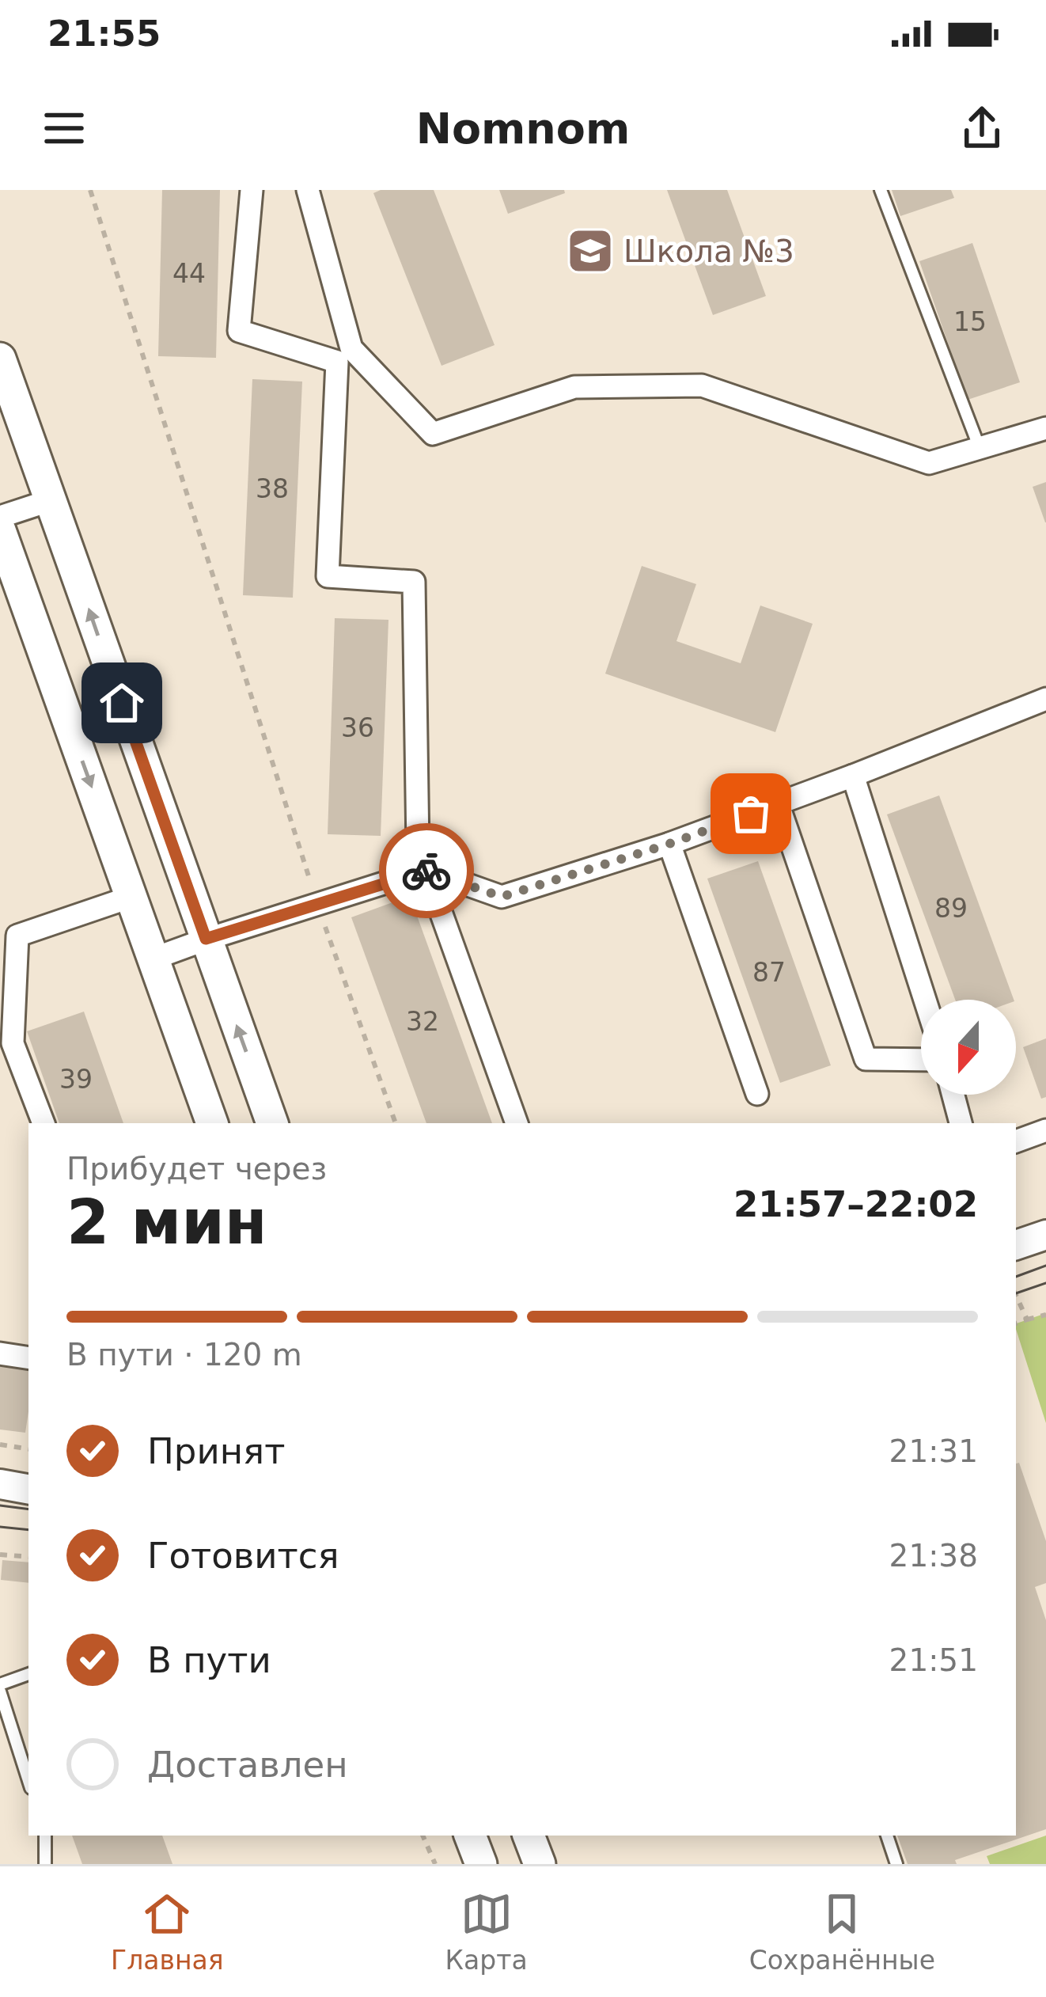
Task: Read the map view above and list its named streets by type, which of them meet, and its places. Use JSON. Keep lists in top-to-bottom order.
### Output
{
  "places": {
    "school or university": ["Школа №3"]
  },
  "house_numbers": [
    "44",
    "15",
    "38",
    "36",
    "89",
    "87",
    "32",
    "39"
  ],
  "north": "bottom",
  "page": {
    "status": "21:55",
    "header": "Nomnom",
    "heading": ["2 мин", "Прибудет через", "21:57–22:02"],
    "bar": "В пути · 120 m",
    "list": [
      ["Принят", "21:31"],
      ["Готовится", "21:38"],
      ["В пути", "21:51"],
      "Доставлен"
    ],
    "tabs": ["Главная", "Карта", "Сохранённые"]
  }
}
